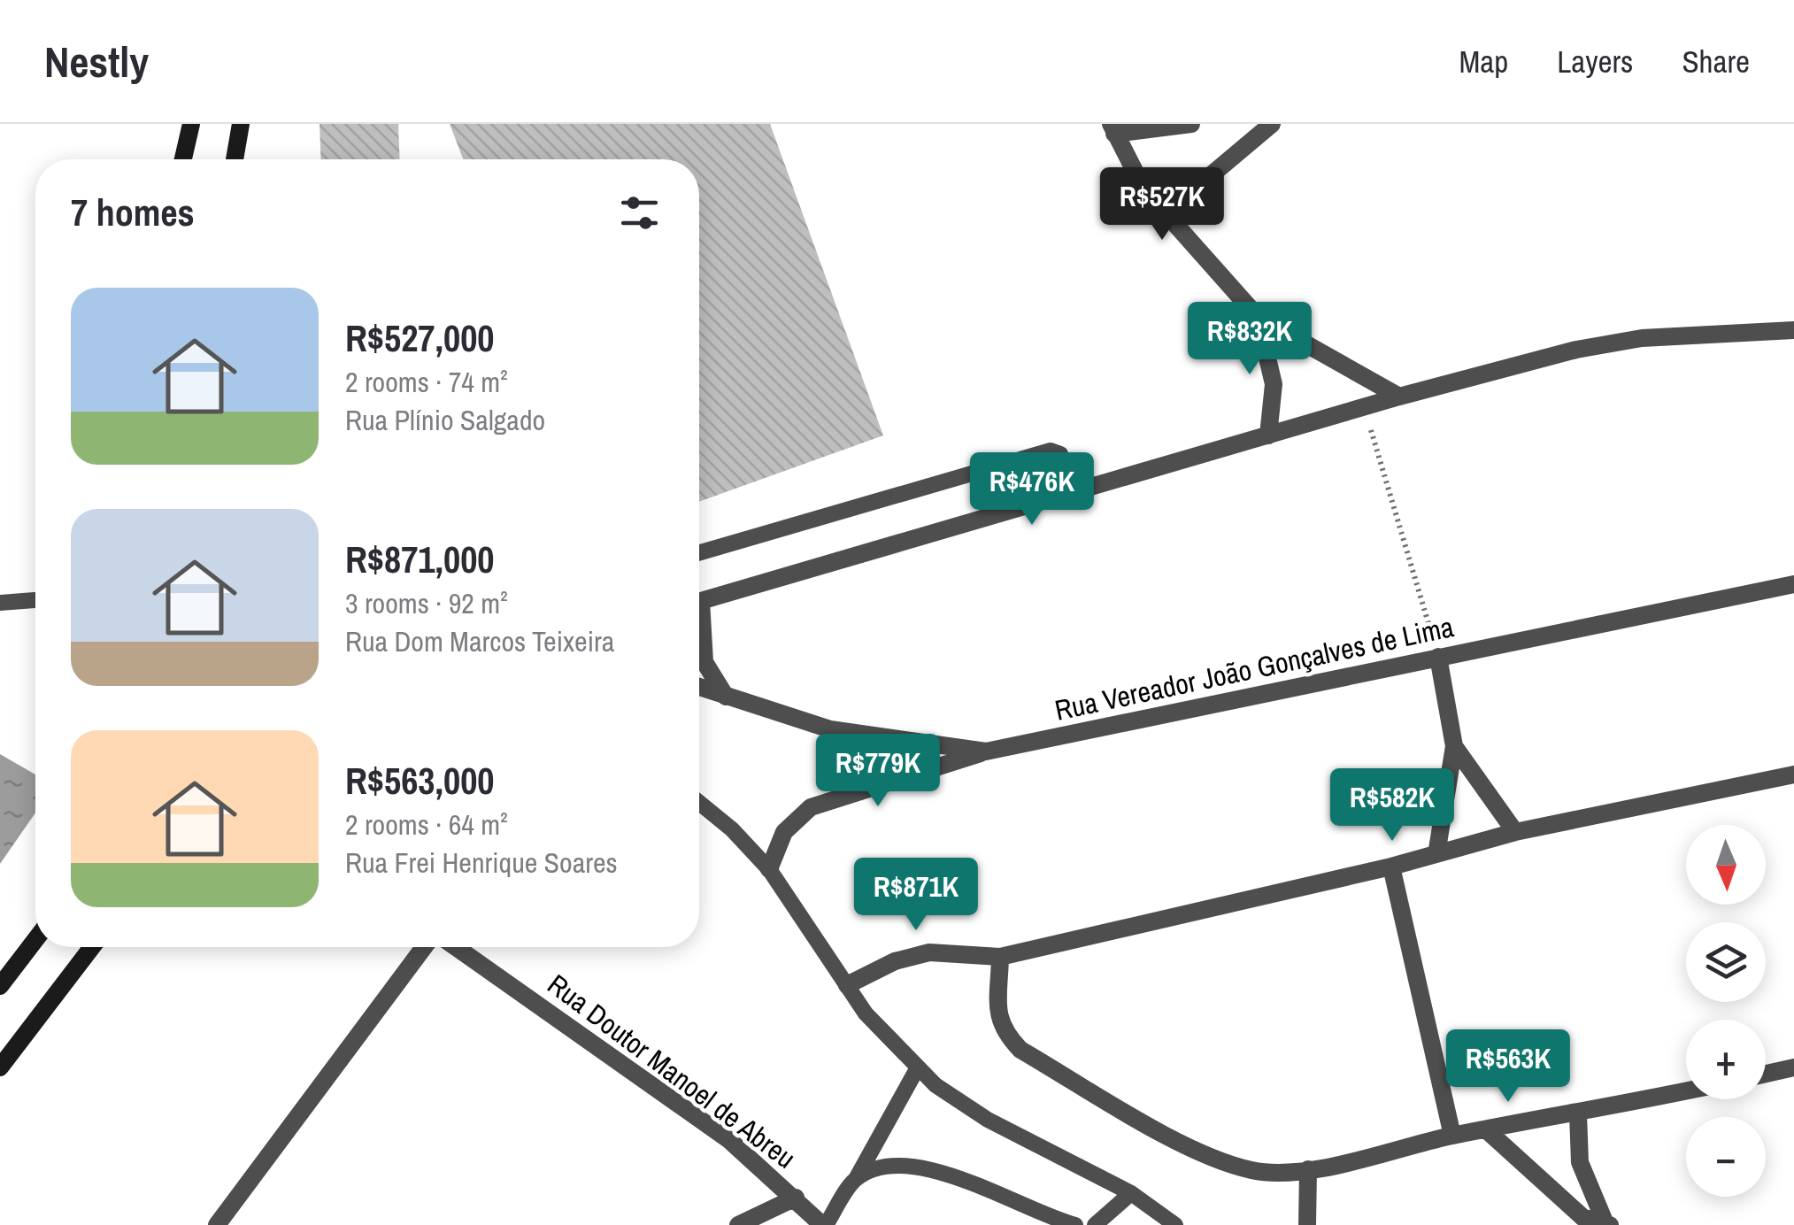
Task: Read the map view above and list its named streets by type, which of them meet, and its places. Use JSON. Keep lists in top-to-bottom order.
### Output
{
  "streets": {
    "street": ["Rua Vereador João Gonçalves de Lima", "Rua Doutor Manoel de Abreu"]
  },
  "north": "bottom",
  "page": {
    "header": "Nestly",
    "nav": ["Map", "Layers", "Share"],
    "heading": "7 homes",
    "price": [
      "R$527K",
      "R$832K",
      "R$476K",
      "R$779K",
      "R$582K",
      "R$871K",
      "R$563K"
    ],
    "list": [
      {
        "name": "R$527,000",
        "note": "2 rooms · 74 m² · Rua Plínio Salgado"
      },
      {
        "name": "R$871,000",
        "note": "3 rooms · 92 m² · Rua Dom Marcos Teixeira"
      },
      {
        "name": "R$563,000",
        "note": "2 rooms · 64 m² · Rua Frei Henrique Soares"
      }
    ],
    "map_buttons": ["+", "−"]
  }
}
